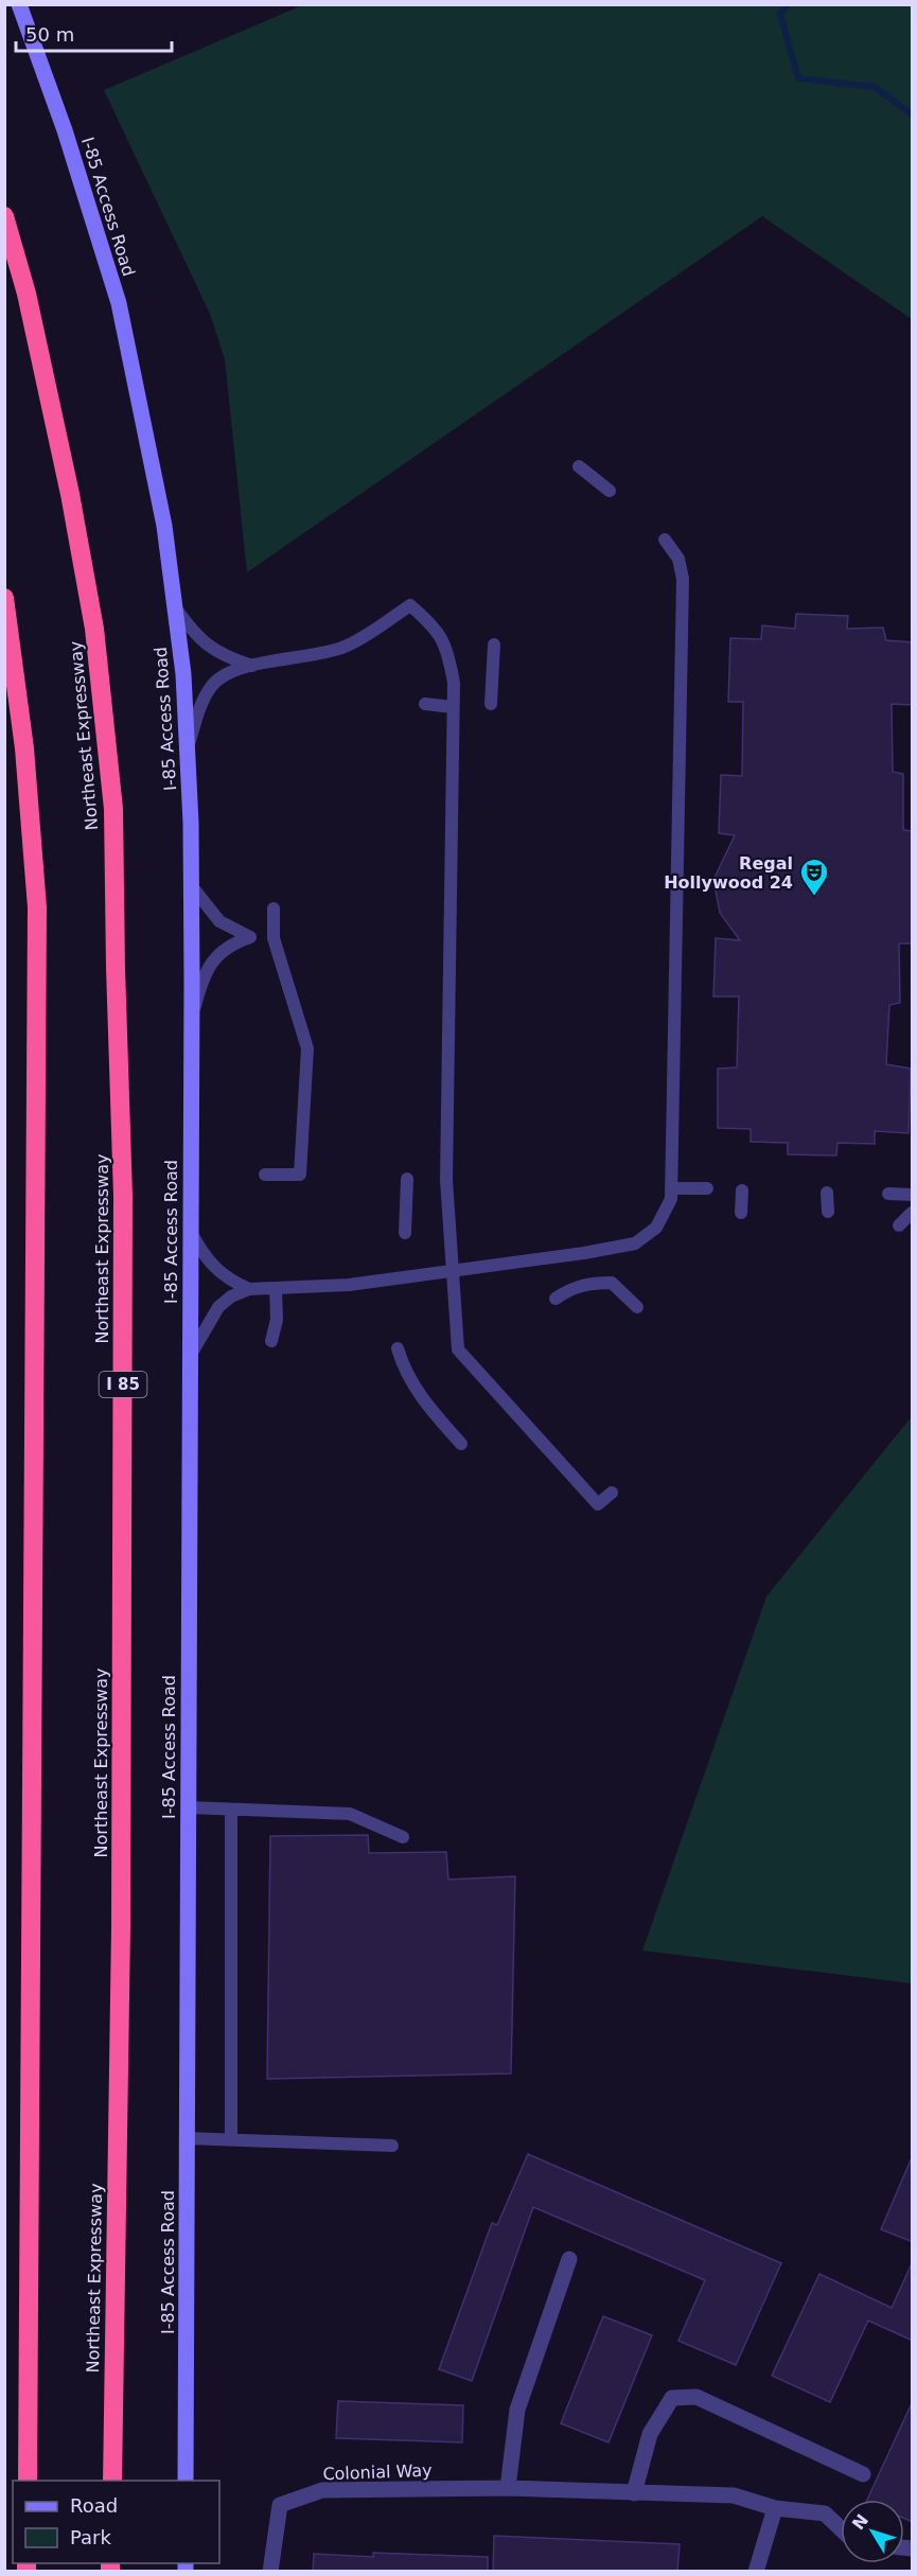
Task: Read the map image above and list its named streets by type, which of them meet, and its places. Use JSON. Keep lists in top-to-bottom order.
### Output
{
  "streets": {
    "highway": ["Northeast Expressway", "I 85"],
    "main road": ["I-85 Access Road"],
    "street": ["Colonial Way"]
  },
  "places": {
    "theatre": ["Regal Hollywood 24"]
  },
  "legend": ["Road", "Park"],
  "scale_bar": "50 m",
  "north": "top left"
}
